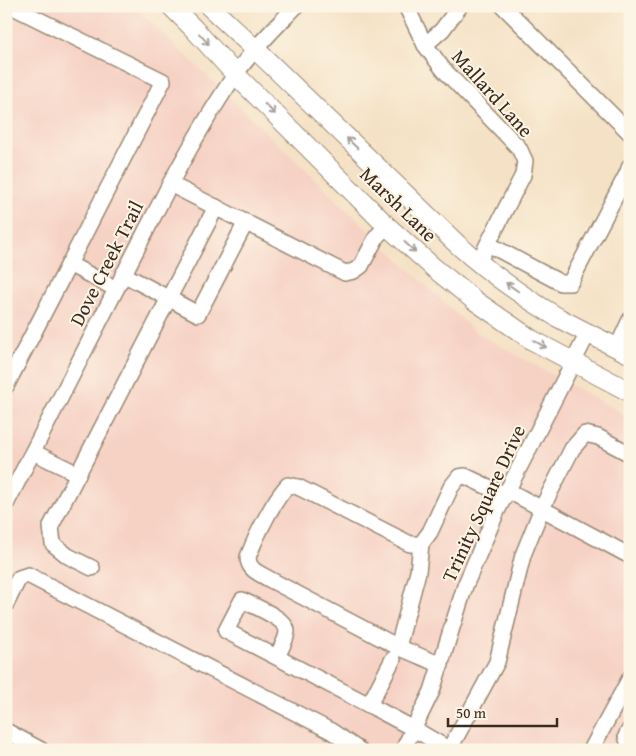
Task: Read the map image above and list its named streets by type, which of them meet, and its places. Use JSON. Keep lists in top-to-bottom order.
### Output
{
  "streets": {
    "main road": ["Marsh Lane"],
    "street": ["Mallard Lane", "Dove Creek Trail", "Trinity Square Drive"]
  },
  "crossings": [
    ["Mallard Lane", "Marsh Lane"],
    ["Marsh Lane", "Dove Creek Trail"],
    ["Marsh Lane", "Trinity Square Drive"]
  ],
  "scale_bar": "50 m"
}
